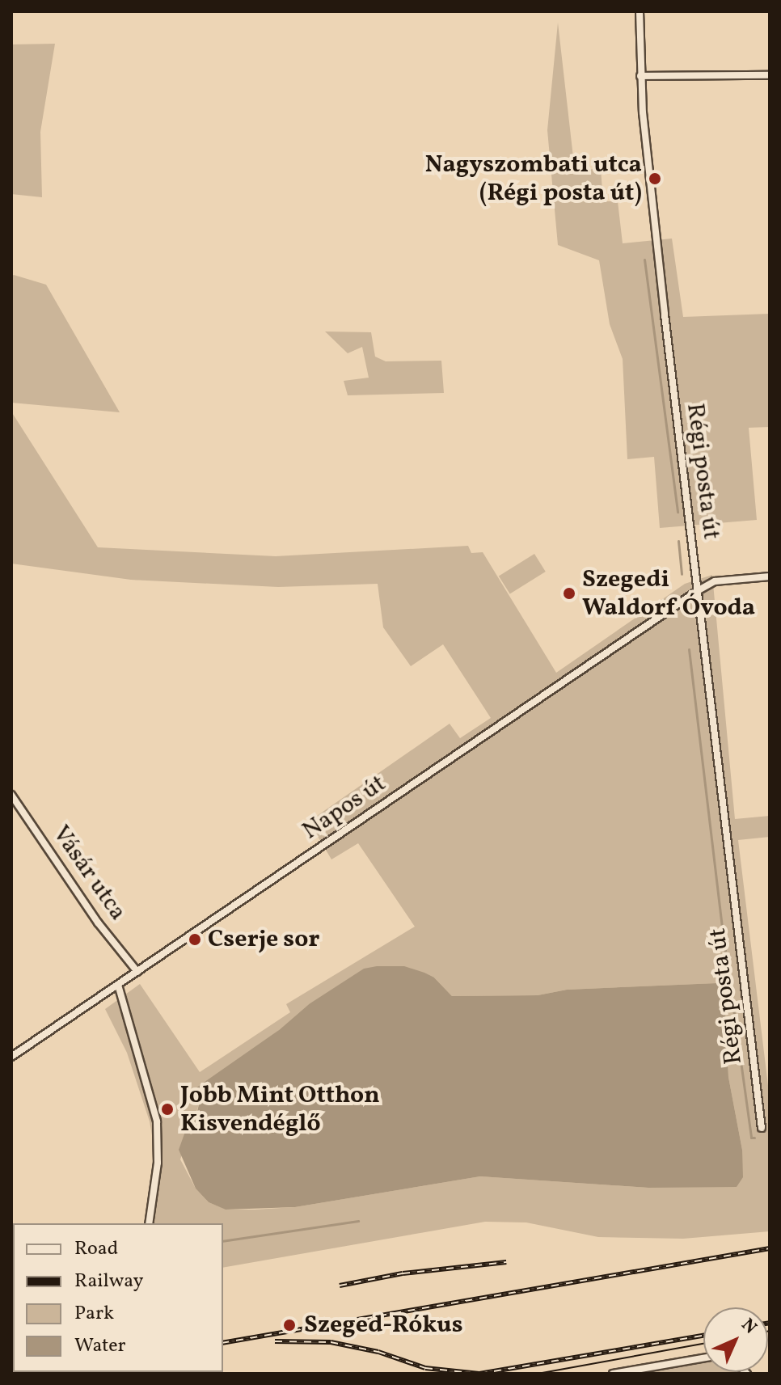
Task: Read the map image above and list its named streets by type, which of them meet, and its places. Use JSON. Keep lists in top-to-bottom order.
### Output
{
  "streets": {
    "street": ["Régi posta út", "Napos út", "Vásár utca"]
  },
  "crossings": [
    ["Régi posta út", "Napos út"],
    ["Napos út", "Vásár utca"]
  ],
  "places": [
    "Nagyszombati utca (Régi posta út)",
    "Szegedi Waldorf Óvoda",
    "Cserje sor",
    "Jobb Mint Otthon Kisvendéglő",
    "Szeged-Rókus"
  ],
  "legend": [
    "Road",
    "Railway",
    "Park",
    "Water"
  ],
  "north": "top right"
}
